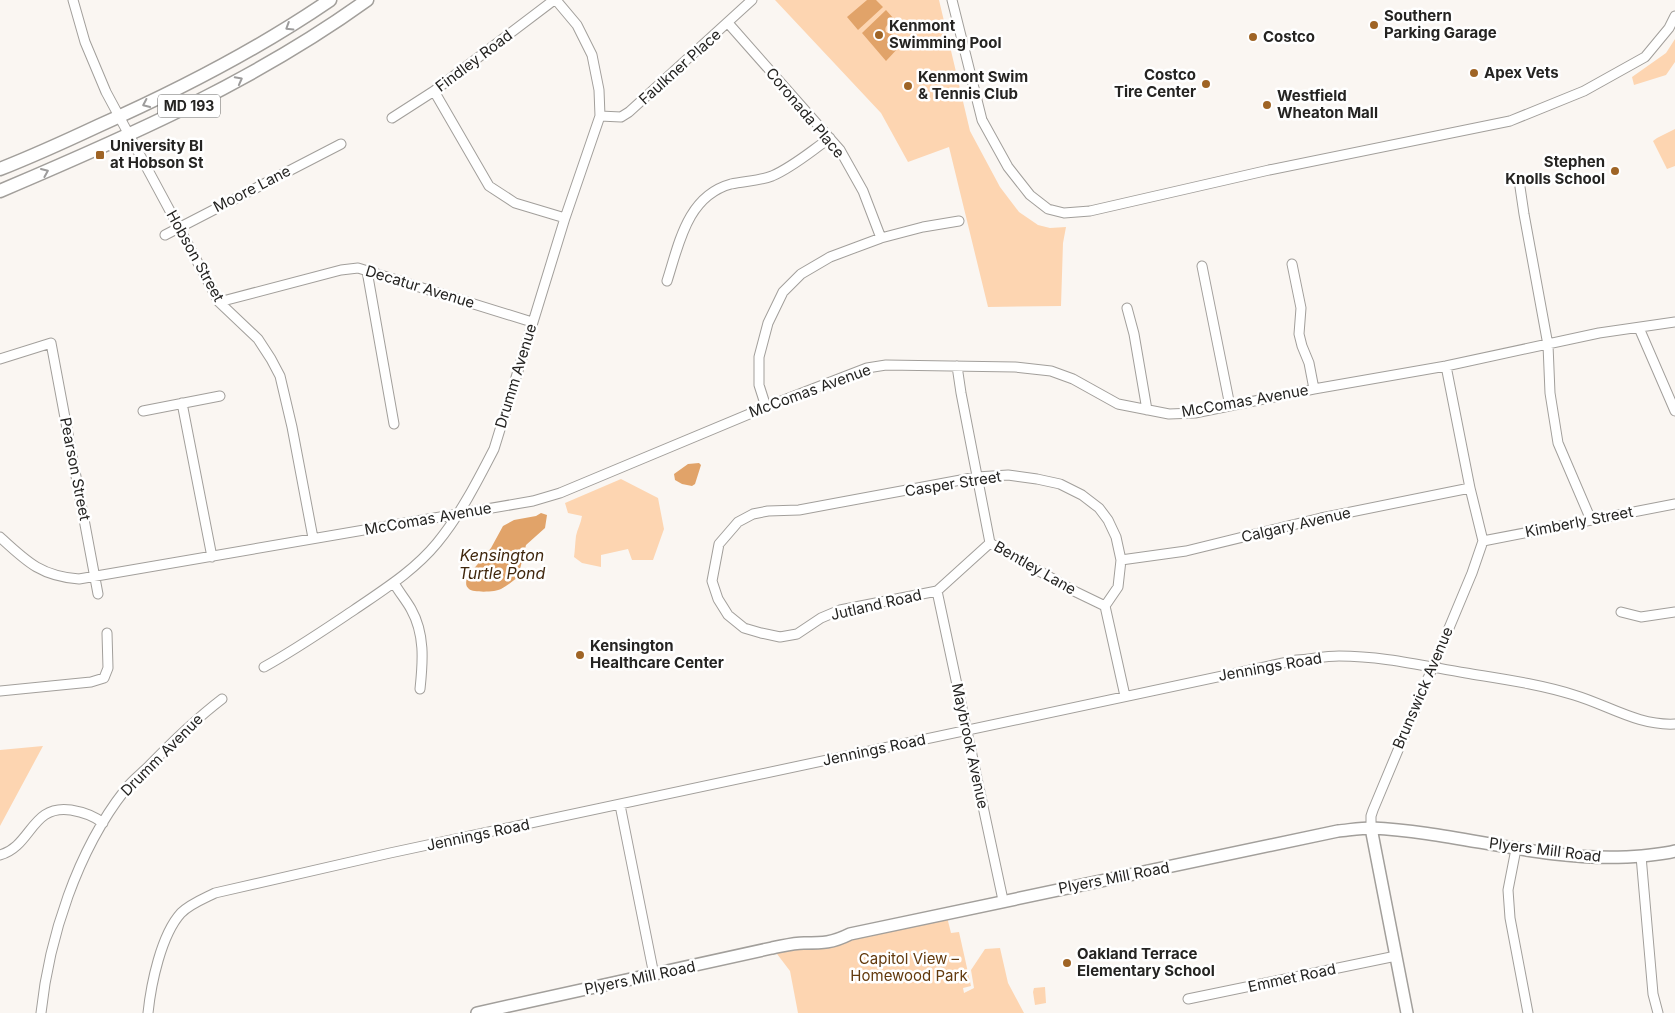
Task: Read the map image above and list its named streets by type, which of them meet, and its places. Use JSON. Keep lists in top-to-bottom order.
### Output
{
  "streets": {
    "main road": ["MD 193"],
    "street": [
      "Findley Road",
      "Faulkner Place",
      "Coronada Place",
      "Moore Lane",
      "Hobson Street",
      "Decatur Avenue",
      "Drumm Avenue",
      "McComas Avenue",
      "Pearson Street",
      "Casper Street",
      "Kimberly Street",
      "Calgary Avenue",
      "Bentley Lane",
      "Jutland Road",
      "Jennings Road",
      "Brunswick Avenue",
      "Maybrook Avenue",
      "Plyers Mill Road",
      "Emmet Road"
    ]
  },
  "crossings": [
    ["Findley Road", "Drumm Avenue"],
    ["Faulkner Place", "Coronada Place"],
    ["Faulkner Place", "Drumm Avenue"],
    ["MD 193", "Hobson Street"],
    ["Moore Lane", "Hobson Street"],
    ["Hobson Street", "Decatur Avenue"],
    ["Hobson Street", "McComas Avenue"],
    ["Decatur Avenue", "Drumm Avenue"],
    ["Drumm Avenue", "McComas Avenue"],
    ["McComas Avenue", "Pearson Street"],
    ["McComas Avenue", "Bentley Lane"],
    ["Casper Street", "Calgary Avenue"],
    ["Casper Street", "Bentley Lane"],
    ["Casper Street", "Jutland Road"],
    ["Kimberly Street", "Brunswick Avenue"],
    ["Bentley Lane", "Jutland Road"],
    ["Jutland Road", "Maybrook Avenue"],
    ["Jennings Road", "Brunswick Avenue"],
    ["Jennings Road", "Maybrook Avenue"],
    ["Brunswick Avenue", "Plyers Mill Road"],
    ["Brunswick Avenue", "Emmet Road"],
    ["Maybrook Avenue", "Plyers Mill Road"]
  ],
  "water": ["Kensington Turtle Pond"],
  "parks": ["Capitol View – Homewood Park"],
  "places": {
    "other": [
      "Southern Parking Garage",
      "Kenmont Swimming Pool",
      "Costco",
      "Apex Vets",
      "Costco Tire Center",
      "Kenmont Swim & Tennis Club",
      "Westfield Wheaton Mall",
      "Stephen Knolls School",
      "Kensington Healthcare Center",
      "Oakland Terrace Elementary School"
    ],
    "transit": ["University Bl at Hobson St"]
  }
}
